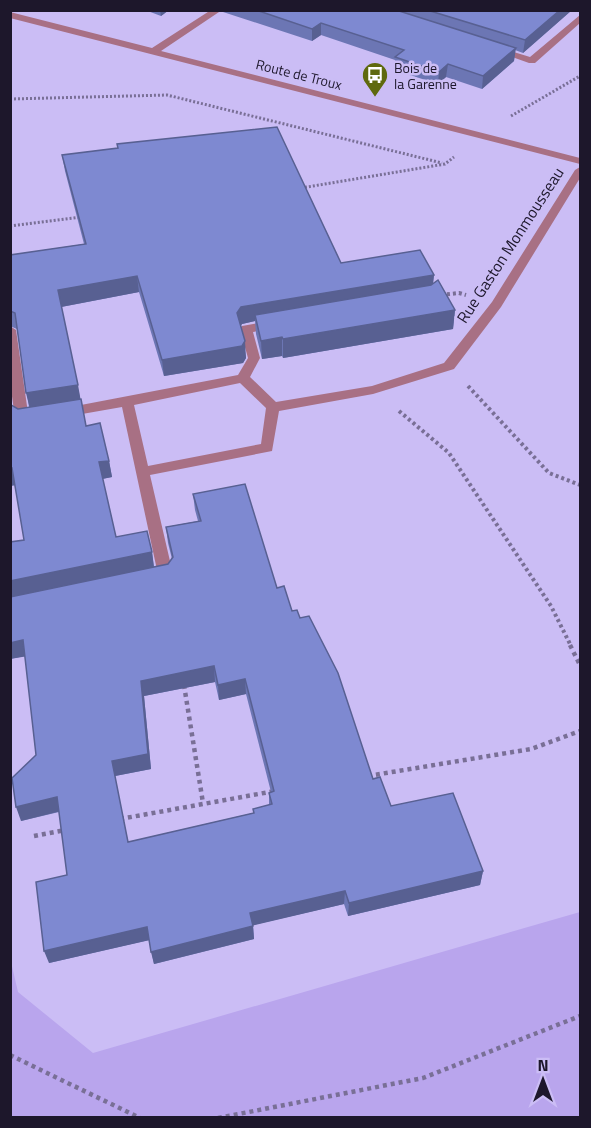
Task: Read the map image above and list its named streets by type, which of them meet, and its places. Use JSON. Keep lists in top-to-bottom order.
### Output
{
  "streets": {
    "street": ["Route de Troux", "Rue Gaston Monmousseau"]
  },
  "places": {
    "bus stop": ["Bois de la Garenne"]
  },
  "north": "top"
}
